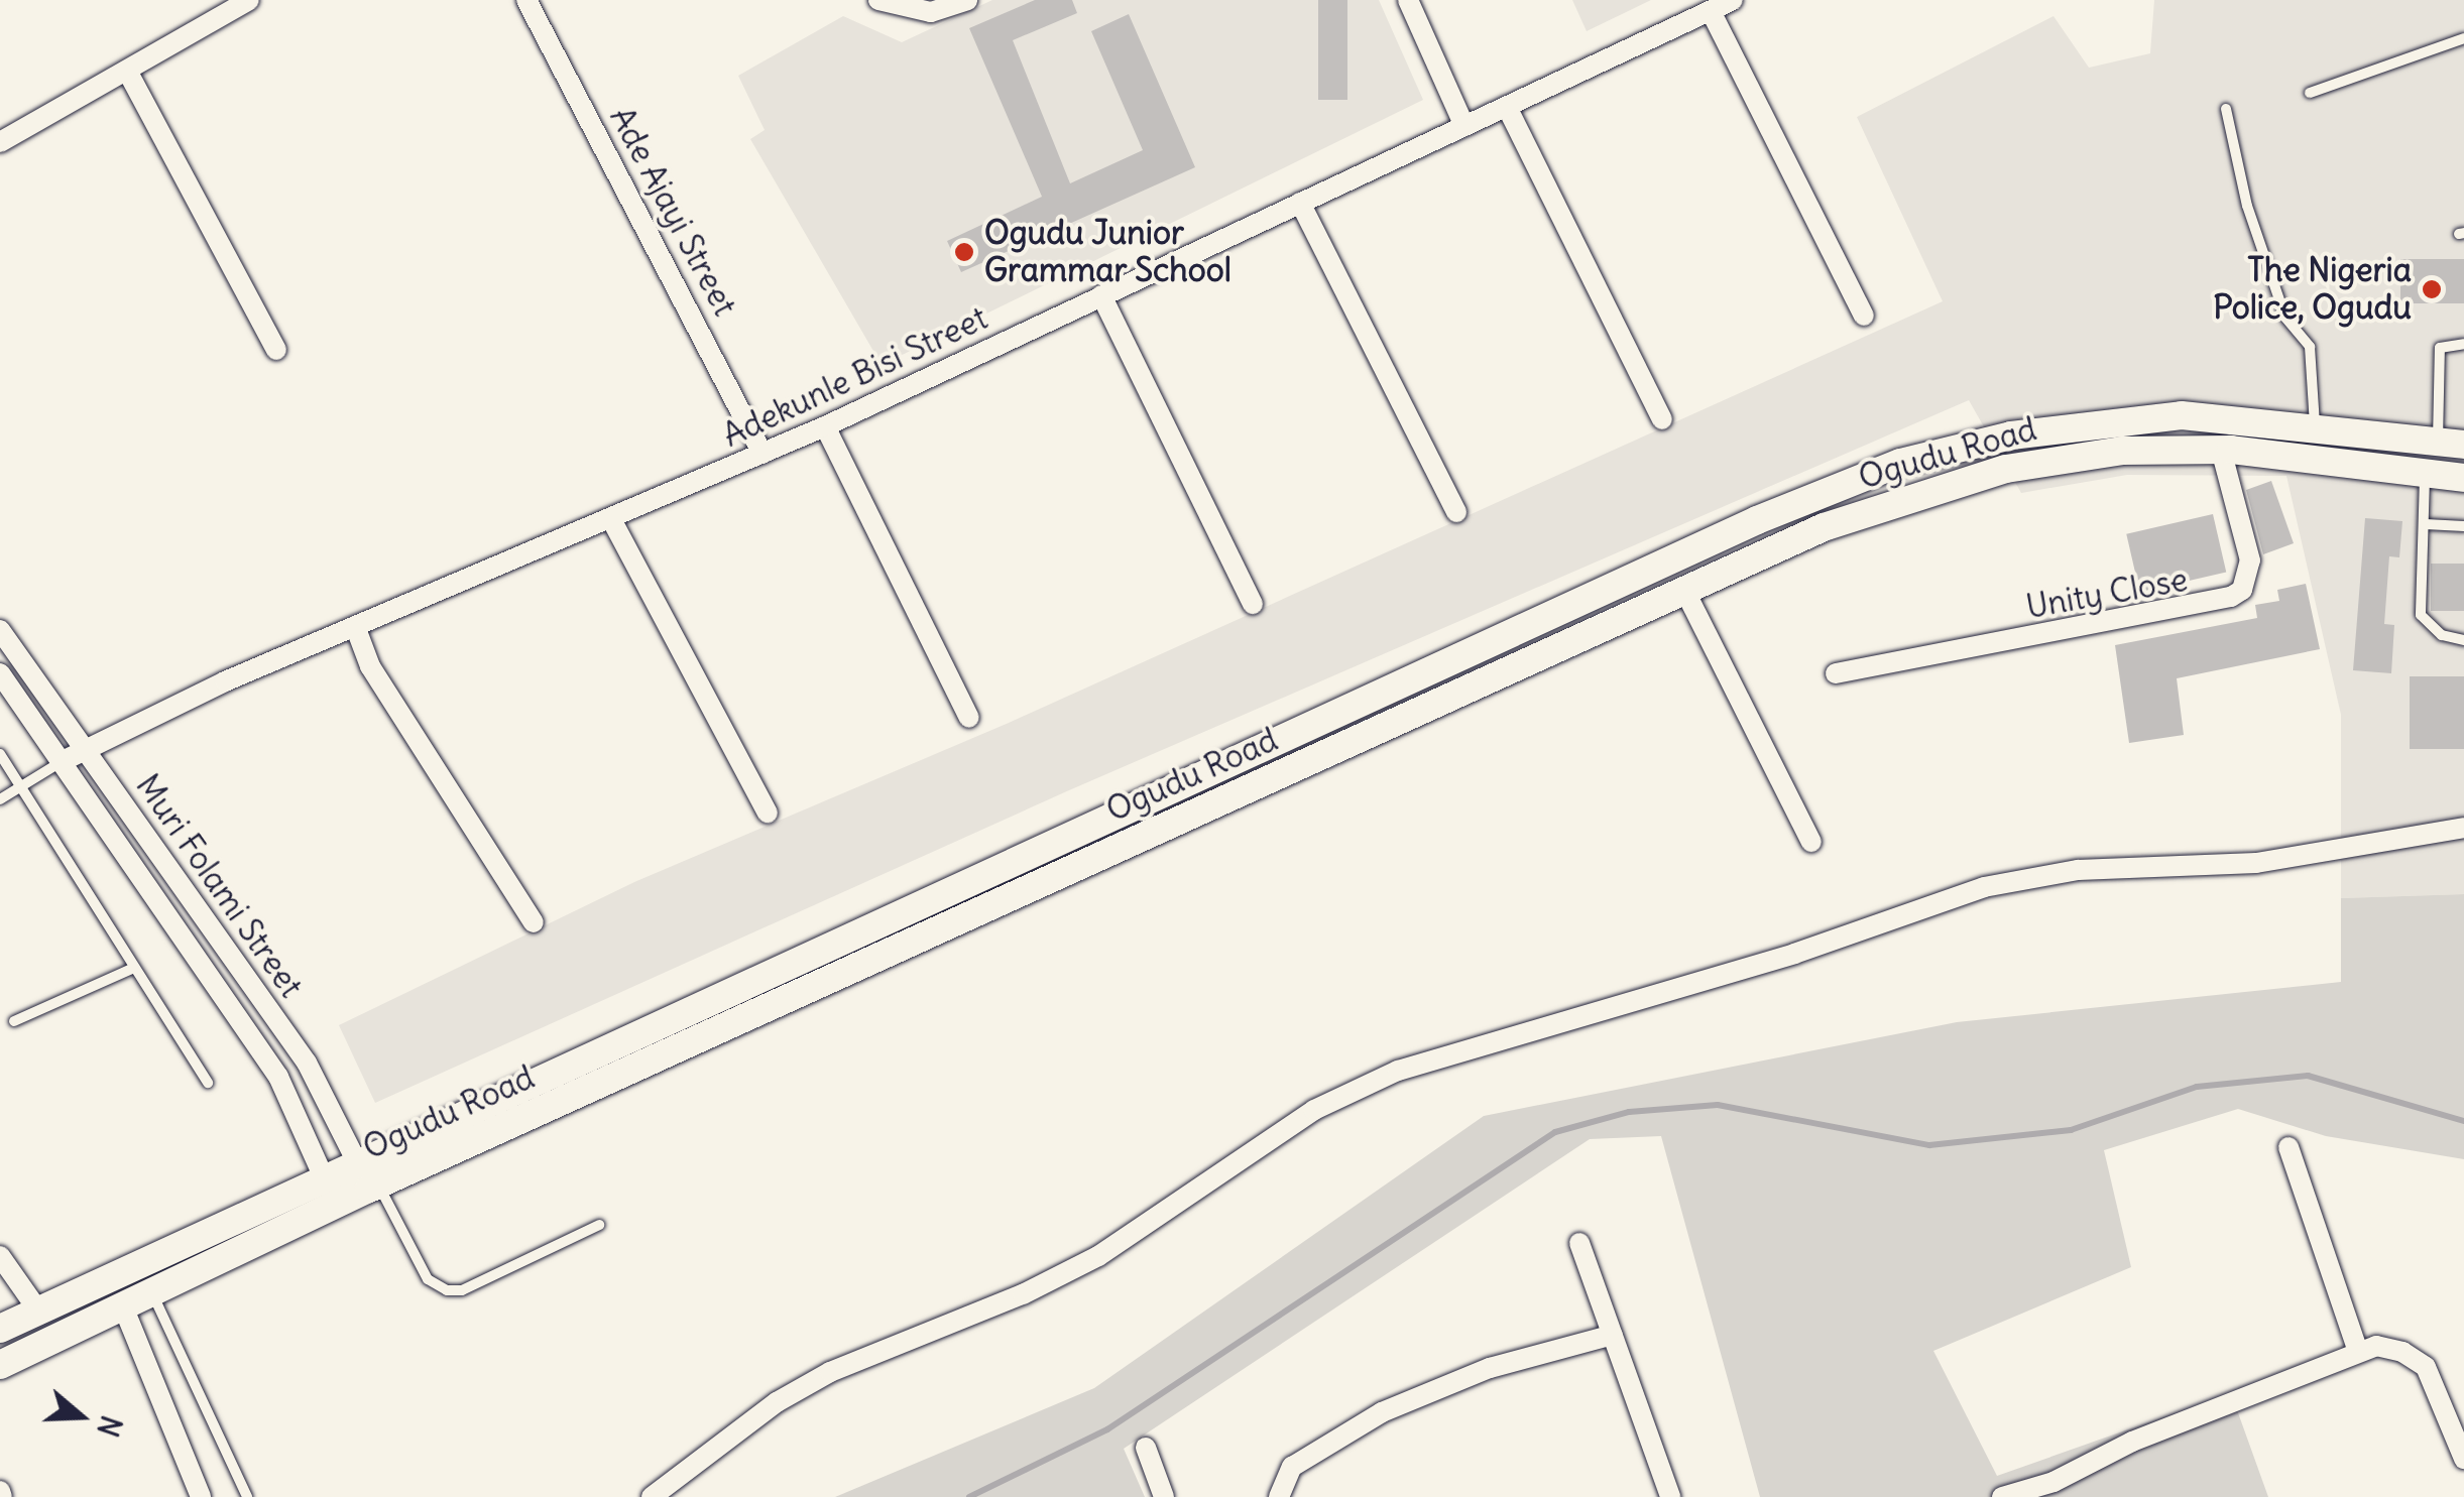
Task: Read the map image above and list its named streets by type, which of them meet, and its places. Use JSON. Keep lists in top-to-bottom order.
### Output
{
  "streets": {
    "main road": ["Ogudu Road"],
    "street": [
      "Ade Ajayi Street",
      "Adekunle Bisi Street",
      "Unity Close",
      "Muri Folami Street"
    ]
  },
  "crossings": [
    ["Ade Ajayi Street", "Adekunle Bisi Street"],
    ["Adekunle Bisi Street", "Muri Folami Street"],
    ["Ogudu Road", "Unity Close"],
    ["Ogudu Road", "Muri Folami Street"]
  ],
  "places": ["Ogudu Junior Grammar School", "The Nigeria Police, Ogudu"],
  "north": "right"
}
